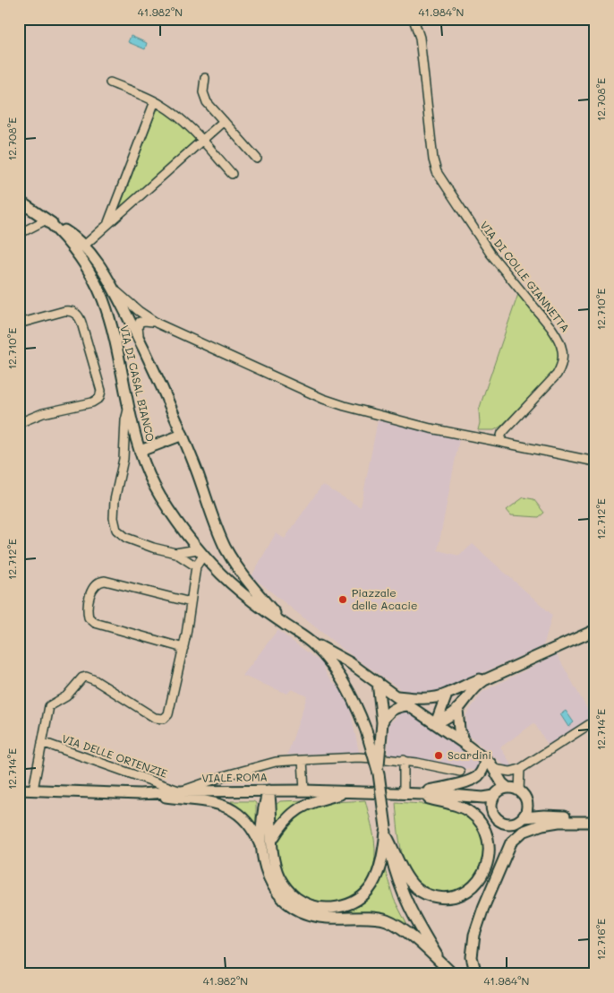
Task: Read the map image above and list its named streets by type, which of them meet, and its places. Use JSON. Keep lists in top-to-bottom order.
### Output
{
  "streets": {
    "main road": ["VIA DI CASAL BIANCO", "VIALE ROMA"],
    "street": ["VIA DI COLLE GIANNETTA", "VIA DELLE ORTENZIE"]
  },
  "crossings": [
    ["VIA DELLE ORTENZIE", "VIALE ROMA"]
  ],
  "places": ["Piazzale delle Acacie", "Scardini"],
  "coordinates": [
    "41.982°N",
    "41.984°N",
    "12.708°E",
    "12.710°E",
    "12.712°E",
    "12.714°E",
    "12.716°E"
  ]
}
